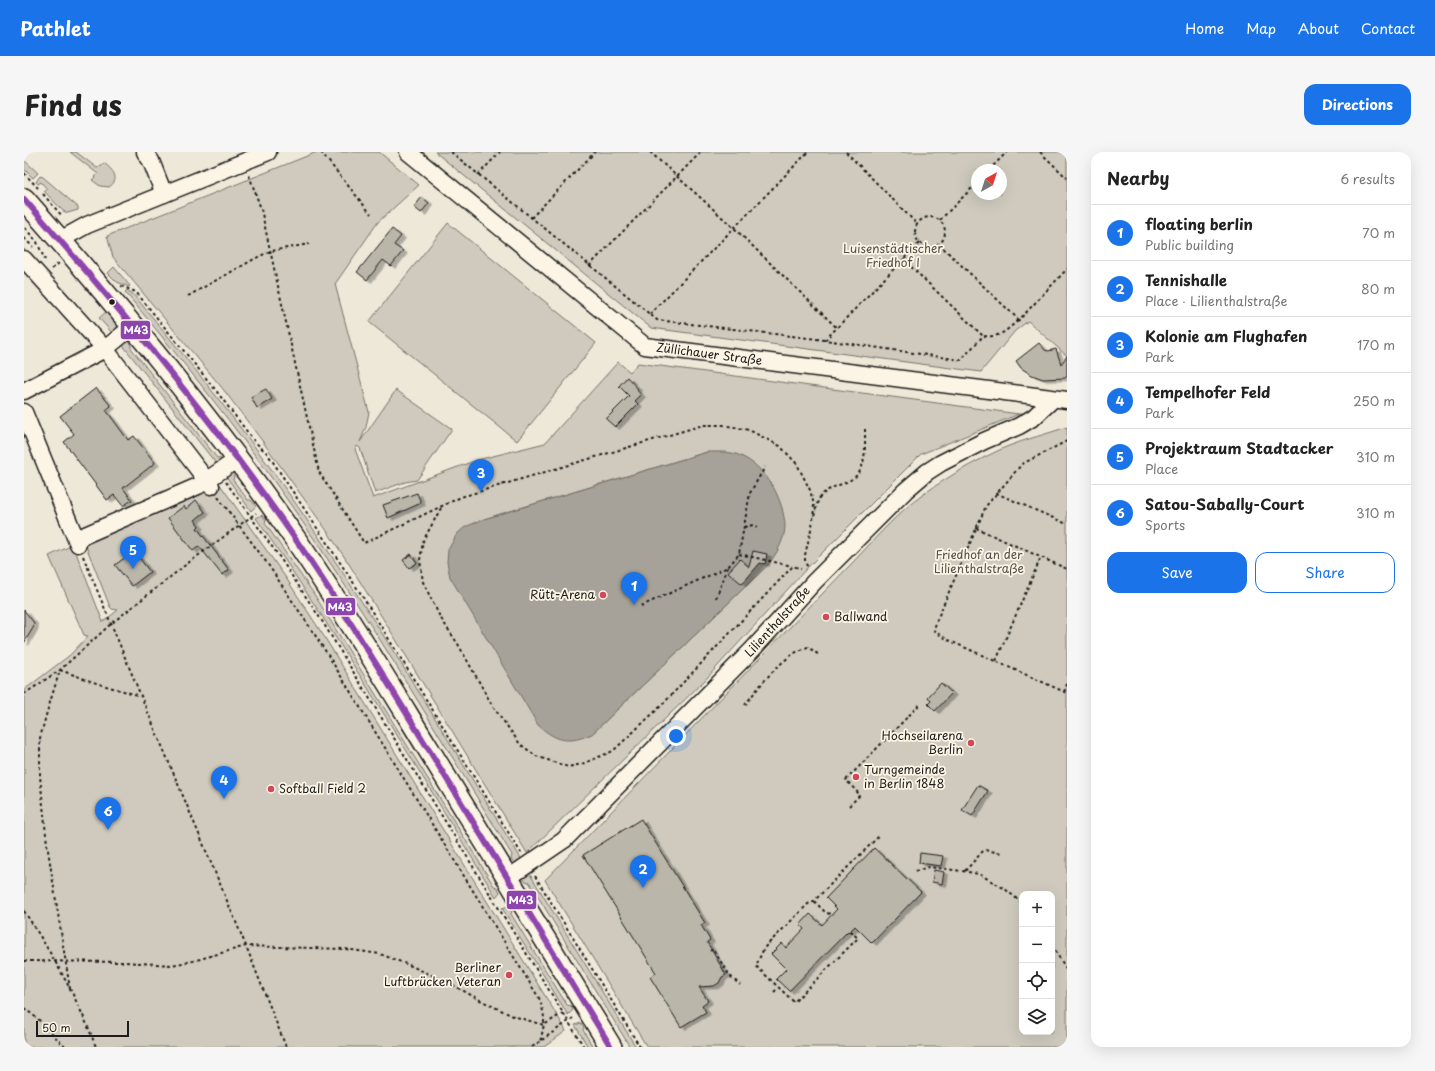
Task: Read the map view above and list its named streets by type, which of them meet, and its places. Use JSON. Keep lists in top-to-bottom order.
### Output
{
  "streets": {
    "street": ["Züllichauer Straße", "Lilienthalstraße"]
  },
  "crossings": [
    ["Züllichauer Straße", "Lilienthalstraße"]
  ],
  "parks": ["Luisenstädtischer Friedhof I", "Friedhof an der Lilienthalstraße"],
  "places": [
    "Rütt-Arena",
    "Ballwand",
    "Hochseilarena Berlin",
    "Turngemeinde in Berlin 1848",
    "Softball Field 2",
    "Berliner Luftbrücken Veteran"
  ],
  "lines": ["transit line M43"],
  "scale_bar": "50 m",
  "north": "top right",
  "page": {
    "header": "Pathlet",
    "nav": [
      "Home",
      "Map",
      "About",
      "Contact"
    ],
    "title": "Find us",
    "buttons": [
      "Directions",
      ["Save", "Share"]
    ],
    "heading": ["Nearby", "6 results"],
    "list": [
      {
        "mark": "1",
        "name": "floating berlin",
        "note": "Public building",
        "value": "70 m"
      },
      {
        "mark": "2",
        "name": "Tennishalle",
        "note": "Place · Lilienthalstraße",
        "value": "80 m"
      },
      {
        "mark": "3",
        "name": "Kolonie am Flughafen",
        "note": "Park",
        "value": "170 m"
      },
      {
        "mark": "4",
        "name": "Tempelhofer Feld",
        "note": "Park",
        "value": "250 m"
      },
      {
        "mark": "5",
        "name": "Projektraum Stadtacker",
        "note": "Place",
        "value": "310 m"
      },
      {
        "mark": "6",
        "name": "Satou-Sabally-Court",
        "note": "Sports",
        "value": "310 m"
      }
    ],
    "pins": [
      "3",
      "5",
      "1",
      "4",
      "6",
      "2"
    ],
    "map_buttons": ["+", "−"],
    "scale": "50 m"
  }
}
